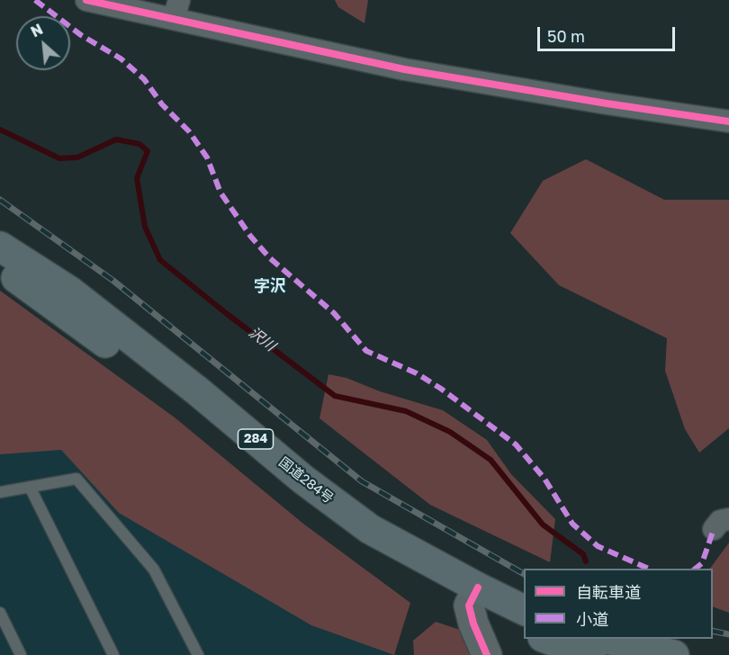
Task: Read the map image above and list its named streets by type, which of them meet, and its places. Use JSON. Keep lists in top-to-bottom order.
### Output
{
  "streets": {
    "highway": ["284", "国道284号"]
  },
  "districts": ["字沢"],
  "water": ["沢川"],
  "legend": ["自転車道", "小道"],
  "scale_bar": "50 m",
  "north": "top left"
}
